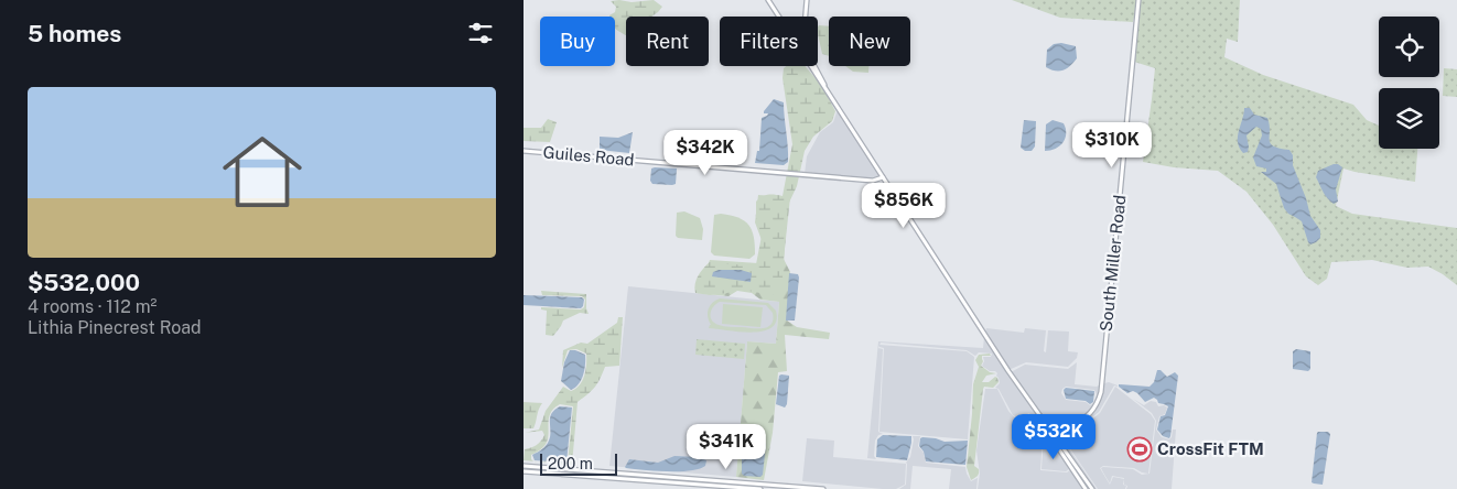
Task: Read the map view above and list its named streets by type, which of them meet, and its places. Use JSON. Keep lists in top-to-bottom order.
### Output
{
  "streets": {
    "main road": ["Guiles Road", "South Miller Road"]
  },
  "places": {
    "sports": ["CrossFit FTM"]
  },
  "scale_bar": "200 m",
  "page": {
    "heading": "5 homes",
    "chip": [
      "Buy",
      "Rent",
      "Filters",
      "New"
    ],
    "list": [
      {
        "name": "$532,000",
        "note": "4 rooms · 112 m² · Lithia Pinecrest Road"
      }
    ],
    "price": [
      "$310K",
      "$342K",
      "$856K",
      "$532K",
      "$341K"
    ],
    "scale": "200 m"
  }
}
